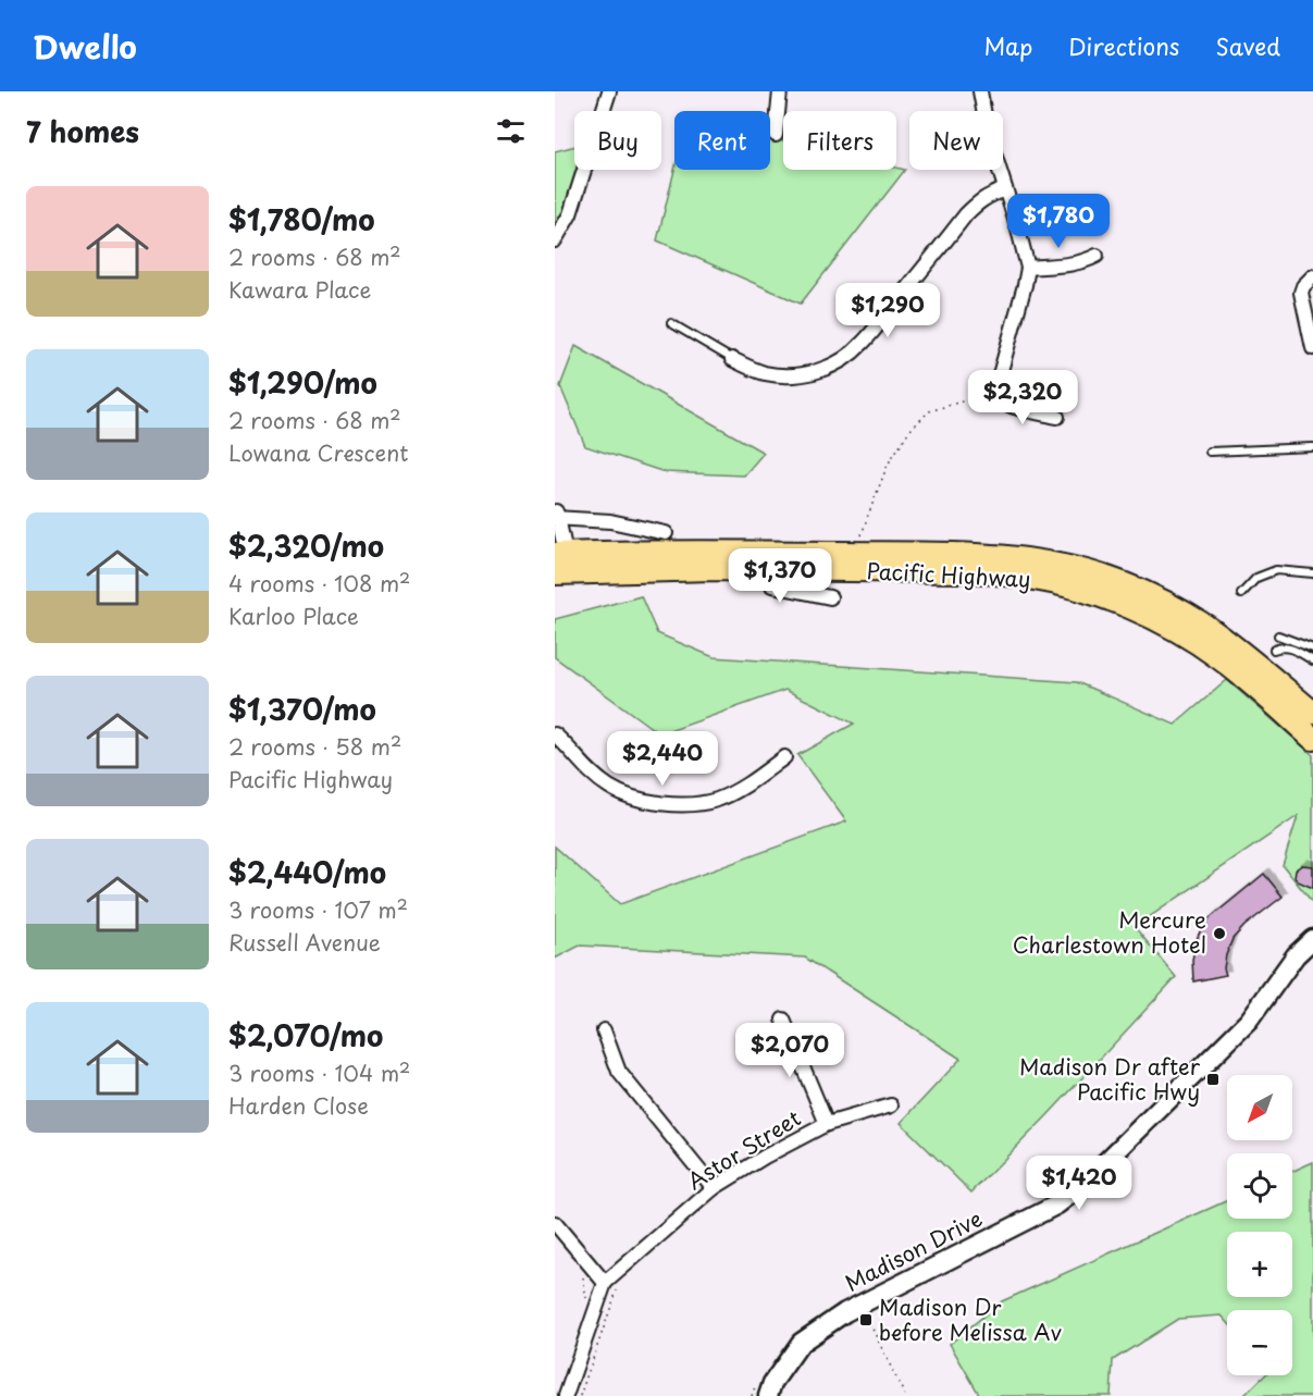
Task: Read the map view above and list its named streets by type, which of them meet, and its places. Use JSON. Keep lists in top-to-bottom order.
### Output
{
  "streets": {
    "highway": ["Pacific Highway"],
    "main road": ["Madison Drive"],
    "street": ["Astor Street"]
  },
  "places": {
    "other": ["Mercure Charlestown Hotel"],
    "transit": ["Madison Dr after Pacific Hwy", "Madison Dr before Melissa Av"]
  },
  "north": "bottom left",
  "page": {
    "header": "Dwello",
    "nav": ["Map", "Directions", "Saved"],
    "heading": "7 homes",
    "chip": [
      "Buy",
      "Rent",
      "Filters",
      "New"
    ],
    "list": [
      {
        "name": "$1,780/mo",
        "note": "2 rooms · 68 m² · Kawara Place"
      },
      {
        "name": "$1,290/mo",
        "note": "2 rooms · 68 m² · Lowana Crescent"
      },
      {
        "name": "$2,320/mo",
        "note": "4 rooms · 108 m² · Karloo Place"
      },
      {
        "name": "$1,370/mo",
        "note": "2 rooms · 58 m² · Pacific Highway"
      },
      {
        "name": "$2,440/mo",
        "note": "3 rooms · 107 m² · Russell Avenue"
      },
      {
        "name": "$2,070/mo",
        "note": "3 rooms · 104 m² · Harden Close"
      }
    ],
    "price": [
      "$1,780",
      "$1,290",
      "$2,320",
      "$1,370",
      "$2,440",
      "$2,070",
      "$1,420"
    ],
    "map_buttons": ["+", "−"]
  }
}
